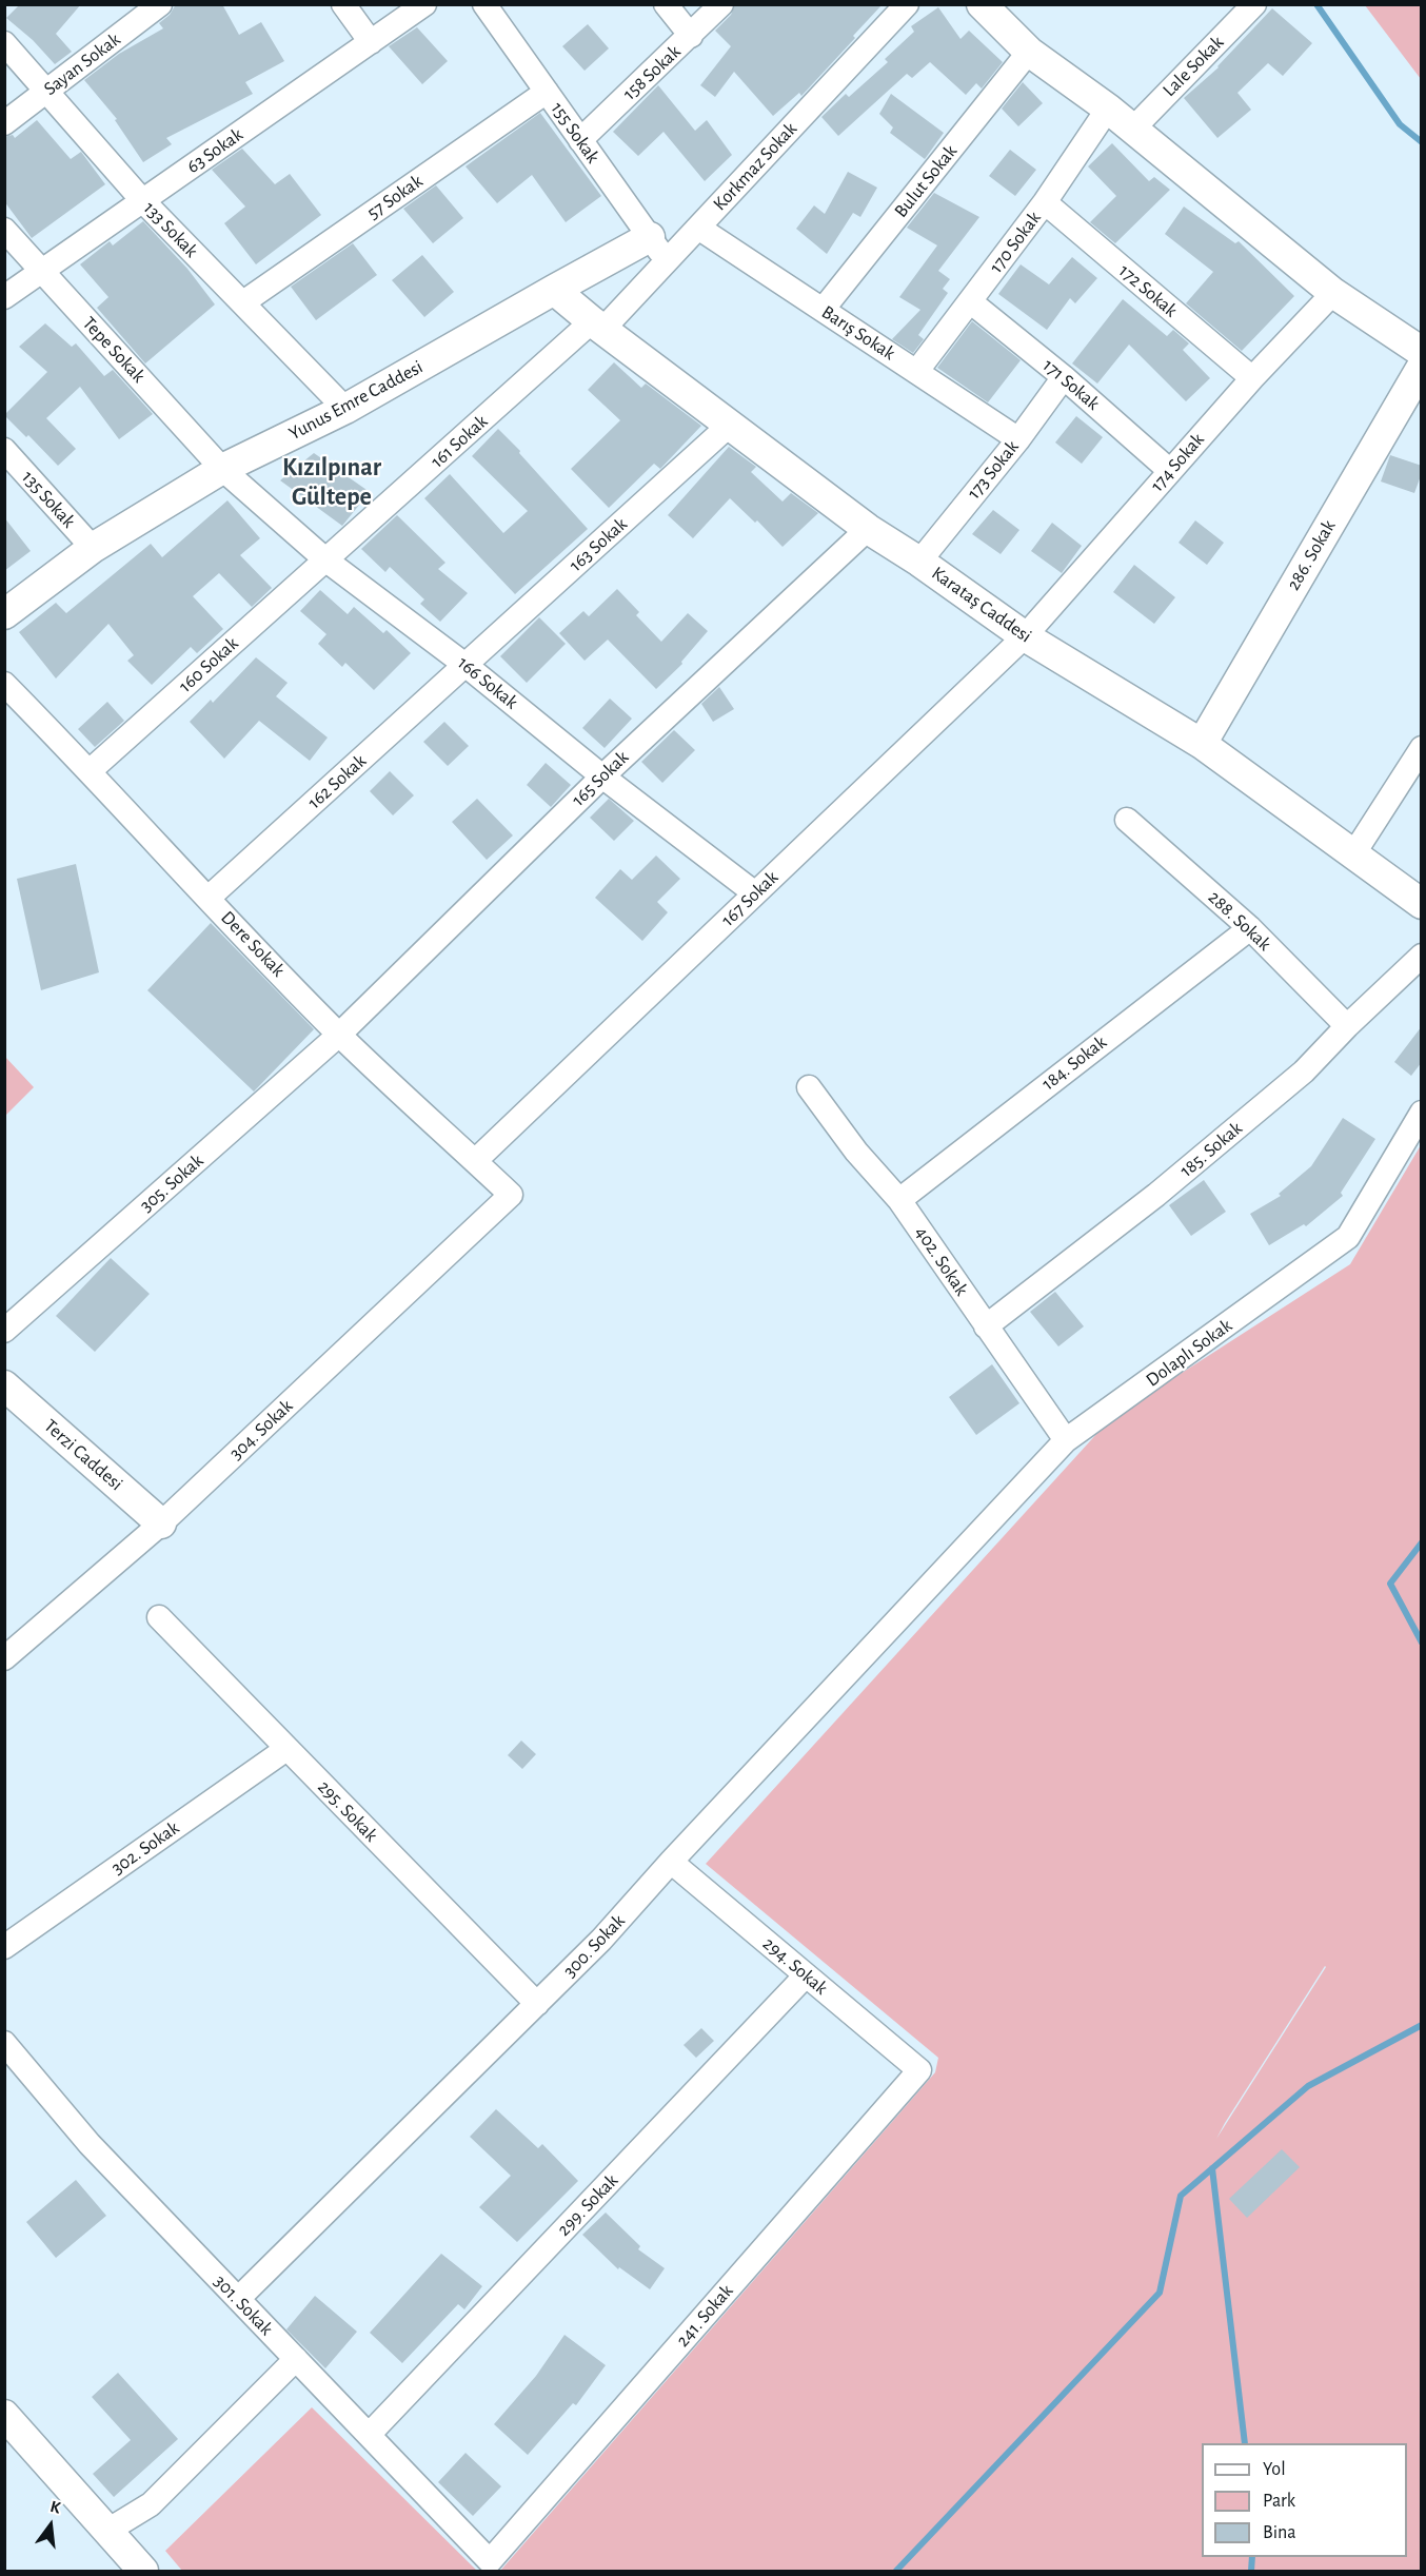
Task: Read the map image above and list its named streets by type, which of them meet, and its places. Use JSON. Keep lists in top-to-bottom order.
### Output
{
  "streets": {
    "street": [
      "Sayan Sokak",
      "Lale Sokak",
      "158 Sokak",
      "155 Sokak",
      "63 Sokak",
      "Korkmaz Sokak",
      "Bulut Sokak",
      "57 Sokak",
      "133 Sokak",
      "170 Sokak",
      "172 Sokak",
      "Barış Sokak",
      "Tepe Sokak",
      "171 Sokak",
      "Yunus Emre Caddesi",
      "161 Sokak",
      "174 Sokak",
      "173 Sokak",
      "135 Sokak",
      "163 Sokak",
      "286. Sokak",
      "Karataş Caddesi",
      "160 Sokak",
      "166 Sokak",
      "165 Sokak",
      "162 Sokak",
      "167 Sokak",
      "288. Sokak",
      "Dere Sokak",
      "184. Sokak",
      "185. Sokak",
      "305. Sokak",
      "402. Sokak",
      "Dolaplı Sokak",
      "304. Sokak",
      "Terzi Caddesi",
      "295. Sokak",
      "302. Sokak",
      "300. Sokak",
      "294. Sokak",
      "299. Sokak",
      "301. Sokak",
      "241. Sokak"
    ]
  },
  "crossings": [
    ["Sayan Sokak", "133 Sokak"],
    ["158 Sokak", "155 Sokak"],
    ["155 Sokak", "Korkmaz Sokak"],
    ["155 Sokak", "57 Sokak"],
    ["155 Sokak", "Yunus Emre Caddesi"],
    ["63 Sokak", "133 Sokak"],
    ["63 Sokak", "Tepe Sokak"],
    ["Korkmaz Sokak", "Barış Sokak"],
    ["Korkmaz Sokak", "Yunus Emre Caddesi"],
    ["Korkmaz Sokak", "161 Sokak"],
    ["Korkmaz Sokak", "Karataş Caddesi"],
    ["Bulut Sokak", "Barış Sokak"],
    ["57 Sokak", "133 Sokak"],
    ["133 Sokak", "Yunus Emre Caddesi"],
    ["170 Sokak", "172 Sokak"],
    ["170 Sokak", "Barış Sokak"],
    ["170 Sokak", "171 Sokak"],
    ["172 Sokak", "174 Sokak"],
    ["Barış Sokak", "173 Sokak"],
    ["Tepe Sokak", "Yunus Emre Caddesi"],
    ["Tepe Sokak", "166 Sokak"],
    ["171 Sokak", "174 Sokak"],
    ["171 Sokak", "173 Sokak"],
    ["Yunus Emre Caddesi", "135 Sokak"],
    ["Yunus Emre Caddesi", "Karataş Caddesi"],
    ["Yunus Emre Caddesi", "166 Sokak"],
    ["161 Sokak", "Karataş Caddesi"],
    ["161 Sokak", "160 Sokak"],
    ["161 Sokak", "166 Sokak"],
    ["174 Sokak", "Karataş Caddesi"],
    ["174 Sokak", "167 Sokak"],
    ["173 Sokak", "Karataş Caddesi"],
    ["163 Sokak", "Karataş Caddesi"],
    ["163 Sokak", "166 Sokak"],
    ["163 Sokak", "162 Sokak"],
    ["286. Sokak", "Karataş Caddesi"],
    ["Karataş Caddesi", "165 Sokak"],
    ["Karataş Caddesi", "167 Sokak"],
    ["160 Sokak", "166 Sokak"],
    ["160 Sokak", "Dere Sokak"],
    ["166 Sokak", "165 Sokak"],
    ["166 Sokak", "162 Sokak"],
    ["166 Sokak", "167 Sokak"],
    ["165 Sokak", "Dere Sokak"],
    ["165 Sokak", "305. Sokak"],
    ["162 Sokak", "Dere Sokak"],
    ["167 Sokak", "Dere Sokak"],
    ["288. Sokak", "184. Sokak"],
    ["288. Sokak", "185. Sokak"],
    ["Dere Sokak", "305. Sokak"],
    ["Dere Sokak", "304. Sokak"],
    ["184. Sokak", "402. Sokak"],
    ["185. Sokak", "402. Sokak"],
    ["402. Sokak", "Dolaplı Sokak"],
    ["Dolaplı Sokak", "300. Sokak"],
    ["304. Sokak", "Terzi Caddesi"],
    ["295. Sokak", "302. Sokak"],
    ["295. Sokak", "300. Sokak"],
    ["300. Sokak", "294. Sokak"],
    ["300. Sokak", "301. Sokak"],
    ["294. Sokak", "299. Sokak"],
    ["294. Sokak", "241. Sokak"],
    ["299. Sokak", "301. Sokak"],
    ["301. Sokak", "241. Sokak"]
  ],
  "districts": ["Kızılpınar Gültepe"],
  "legend": ["Yol", "Park", "Bina"],
  "north": "top"
}
